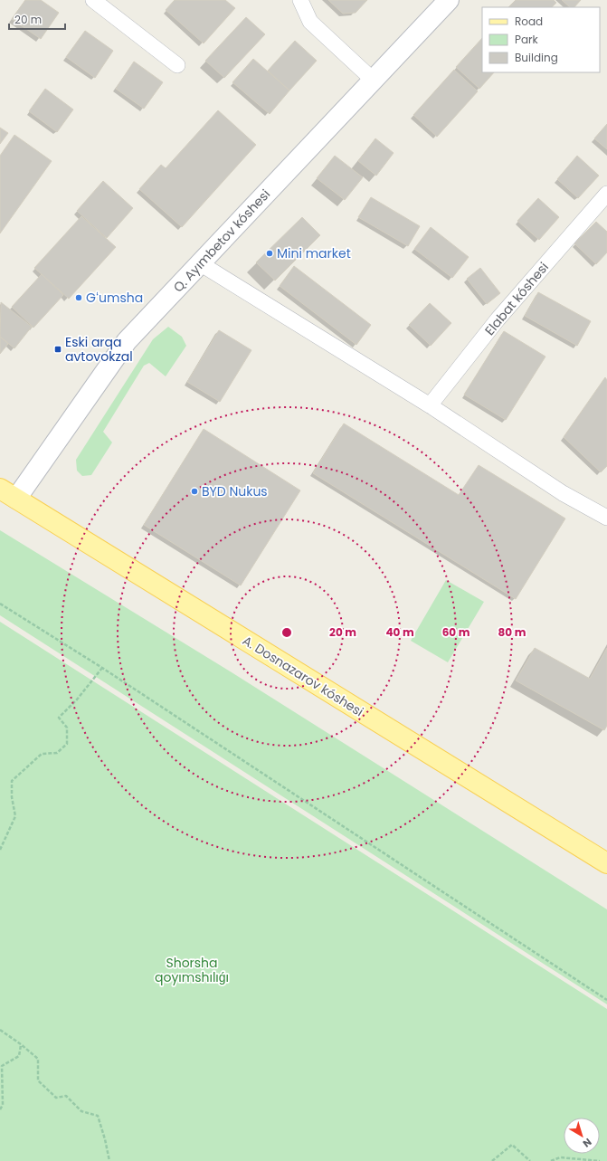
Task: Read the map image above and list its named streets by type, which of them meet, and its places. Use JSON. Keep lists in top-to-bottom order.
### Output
{
  "streets": {
    "main road": ["A. Dosnazarov kóshesi"],
    "street": ["Q. Ayımbetov kóshesi", "Elabat kóshesi"]
  },
  "crossings": [
    ["Q. Ayımbetov kóshesi", "A. Dosnazarov kóshesi"]
  ],
  "parks": ["Shorsha qoyımshılıǵı"],
  "places": {
    "other": ["Mini market", "Gʻumsha", "BYD Nukus"],
    "transit": ["Eski arqa avtovokzal"]
  },
  "legend": ["Road", "Park", "Building"],
  "scale_bar": "20 m",
  "north": "bottom right",
  "rings": [
    "20 m",
    "40 m",
    "60 m",
    "80 m"
  ]
}
